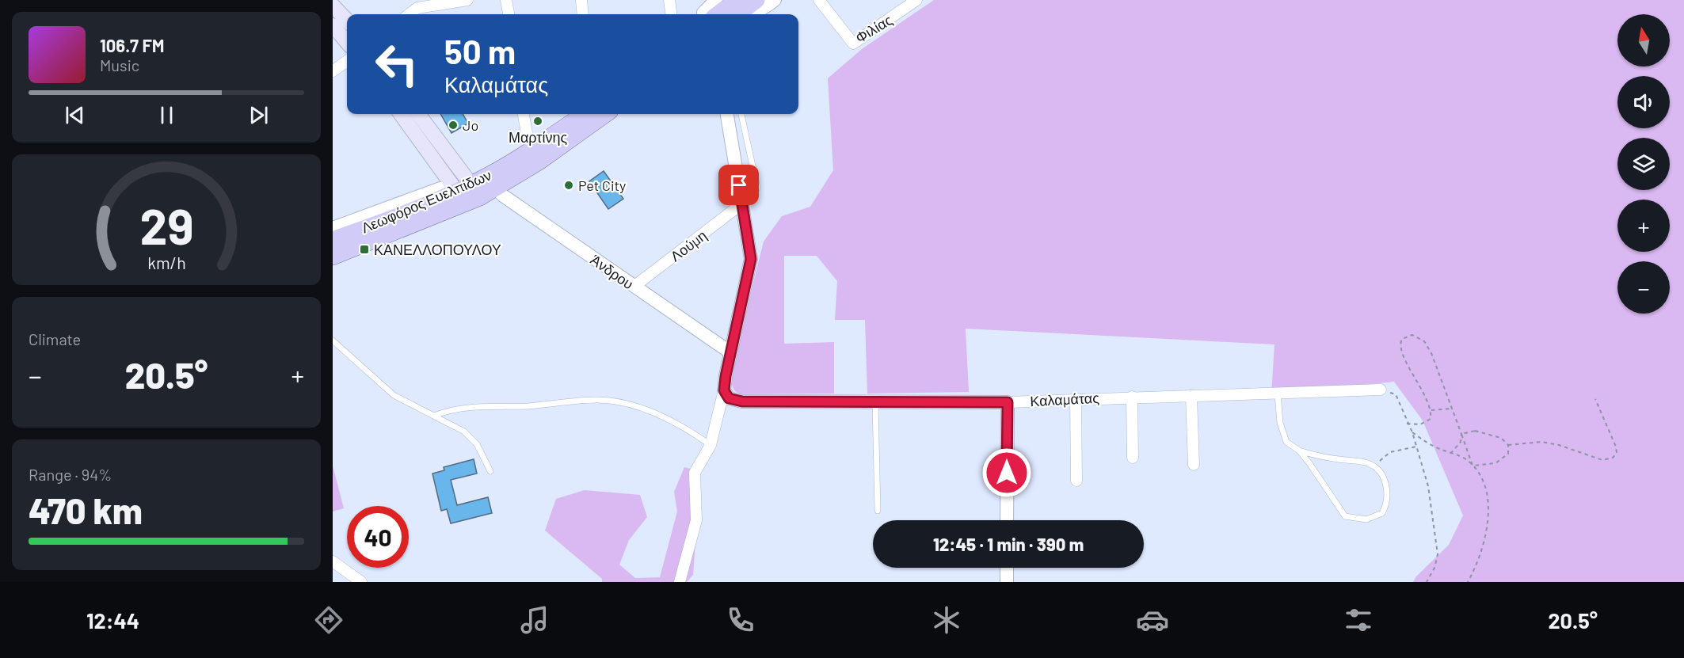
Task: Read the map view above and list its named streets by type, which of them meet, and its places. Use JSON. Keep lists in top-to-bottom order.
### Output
{
  "streets": {
    "main road": ["Λεωφόρος Ευελπίδων"],
    "street": [
      "Φιλίας",
      "Λούμη",
      "Άνδρου",
      "Καλαμάτας"
    ]
  },
  "crossings": [
    ["Λεωφόρος Ευελπίδων", "Άνδρου"],
    ["Λούμη", "Άνδρου"]
  ],
  "places": {
    "other": ["Μαρτίνης", "Jo", "Pet City"],
    "transit": ["ΚΑΝΕΛΛΟΠΟΥΛΟΥ"]
  },
  "north": "top",
  "page": {
    "map_buttons": ["+", "−"],
    "turn": ["50 m", "Καλαμάτας"],
    "song": ["106.7 FM", "Music"],
    "tile": [
      "Climate",
      ["Range · 94%", "470 km"]
    ],
    "heat": ["−", "20.5°", "+"],
    "limit": "40",
    "trip": "12:45 · 1 min · 390 m",
    "tabs": ["12:44", "20.5°"],
    "gauge": ["29", "km/h"]
  }
}
